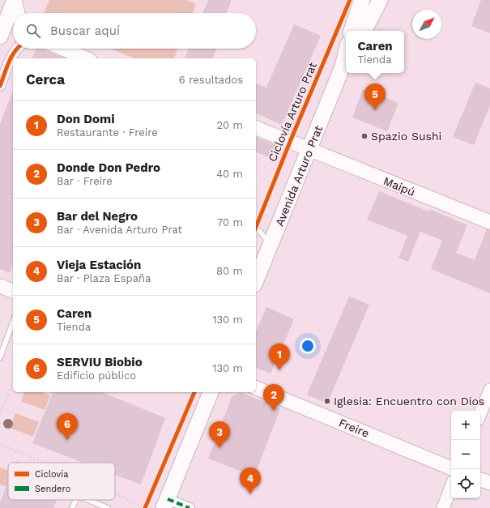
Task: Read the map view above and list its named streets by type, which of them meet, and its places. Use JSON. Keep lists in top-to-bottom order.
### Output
{
  "streets": {
    "main road": ["Avenida Arturo Prat", "Maipú", "Freire"],
    "cycle path": ["Ciclovía Arturo Prat"]
  },
  "crossings": [
    ["Avenida Arturo Prat", "Maipú"]
  ],
  "places": ["Spazio Sushi", "Iglesia: Encuentro con Dios"],
  "legend": ["Ciclovía", "Sendero"],
  "north": "top right",
  "page": {
    "search": "Buscar aquí",
    "popup": ["Caren", "Tienda"],
    "heading": ["Cerca", "6 resultados"],
    "pins": [
      "5",
      "1",
      "2",
      "6",
      "3",
      "4"
    ],
    "list": [
      {
        "mark": "1",
        "name": "Don Domi",
        "note": "Restaurante · Freire",
        "value": "20 m"
      },
      {
        "mark": "2",
        "name": "Donde Don Pedro",
        "note": "Bar · Freire",
        "value": "40 m"
      },
      {
        "mark": "3",
        "name": "Bar del Negro",
        "note": "Bar · Avenida Arturo Prat",
        "value": "70 m"
      },
      {
        "mark": "4",
        "name": "Vieja Estación",
        "note": "Bar · Plaza España",
        "value": "80 m"
      },
      {
        "mark": "5",
        "name": "Caren",
        "note": "Tienda",
        "value": "130 m"
      },
      {
        "mark": "6",
        "name": "SERVIU Biobio",
        "note": "Edificio público",
        "value": "130 m"
      }
    ],
    "map_buttons": ["+", "−"]
  }
}
